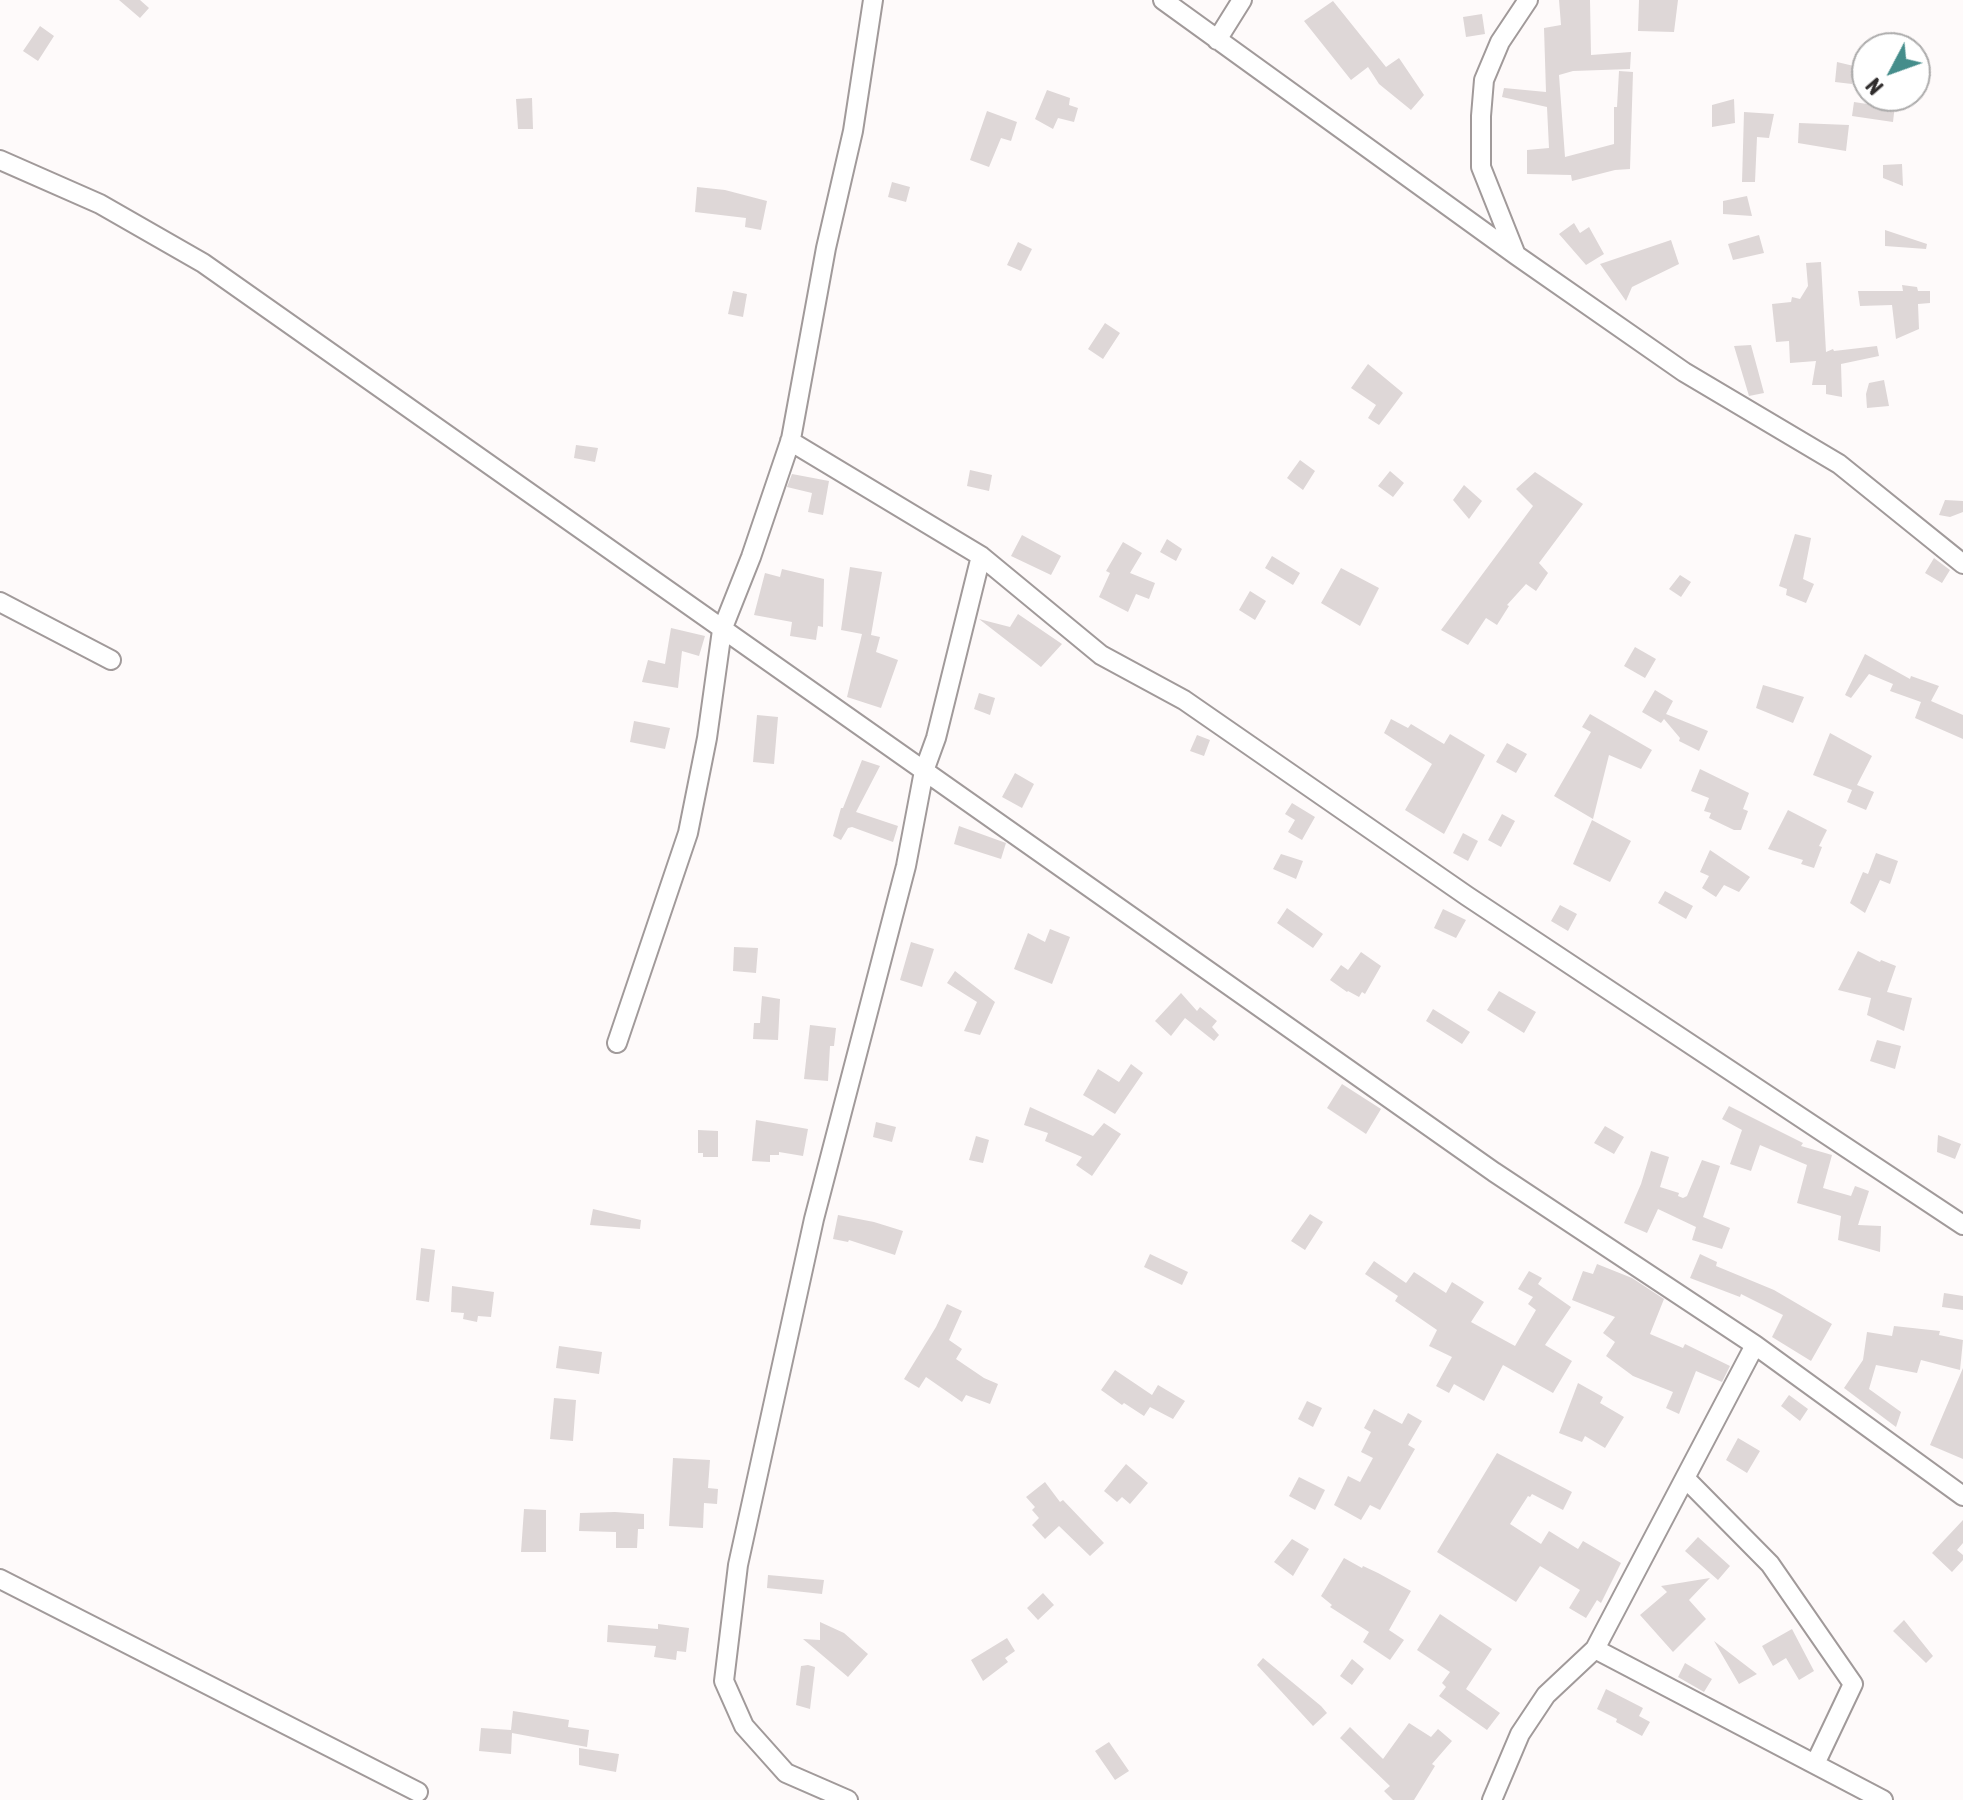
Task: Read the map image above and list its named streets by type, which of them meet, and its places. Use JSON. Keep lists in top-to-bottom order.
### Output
{
  "north": "bottom left"
}
